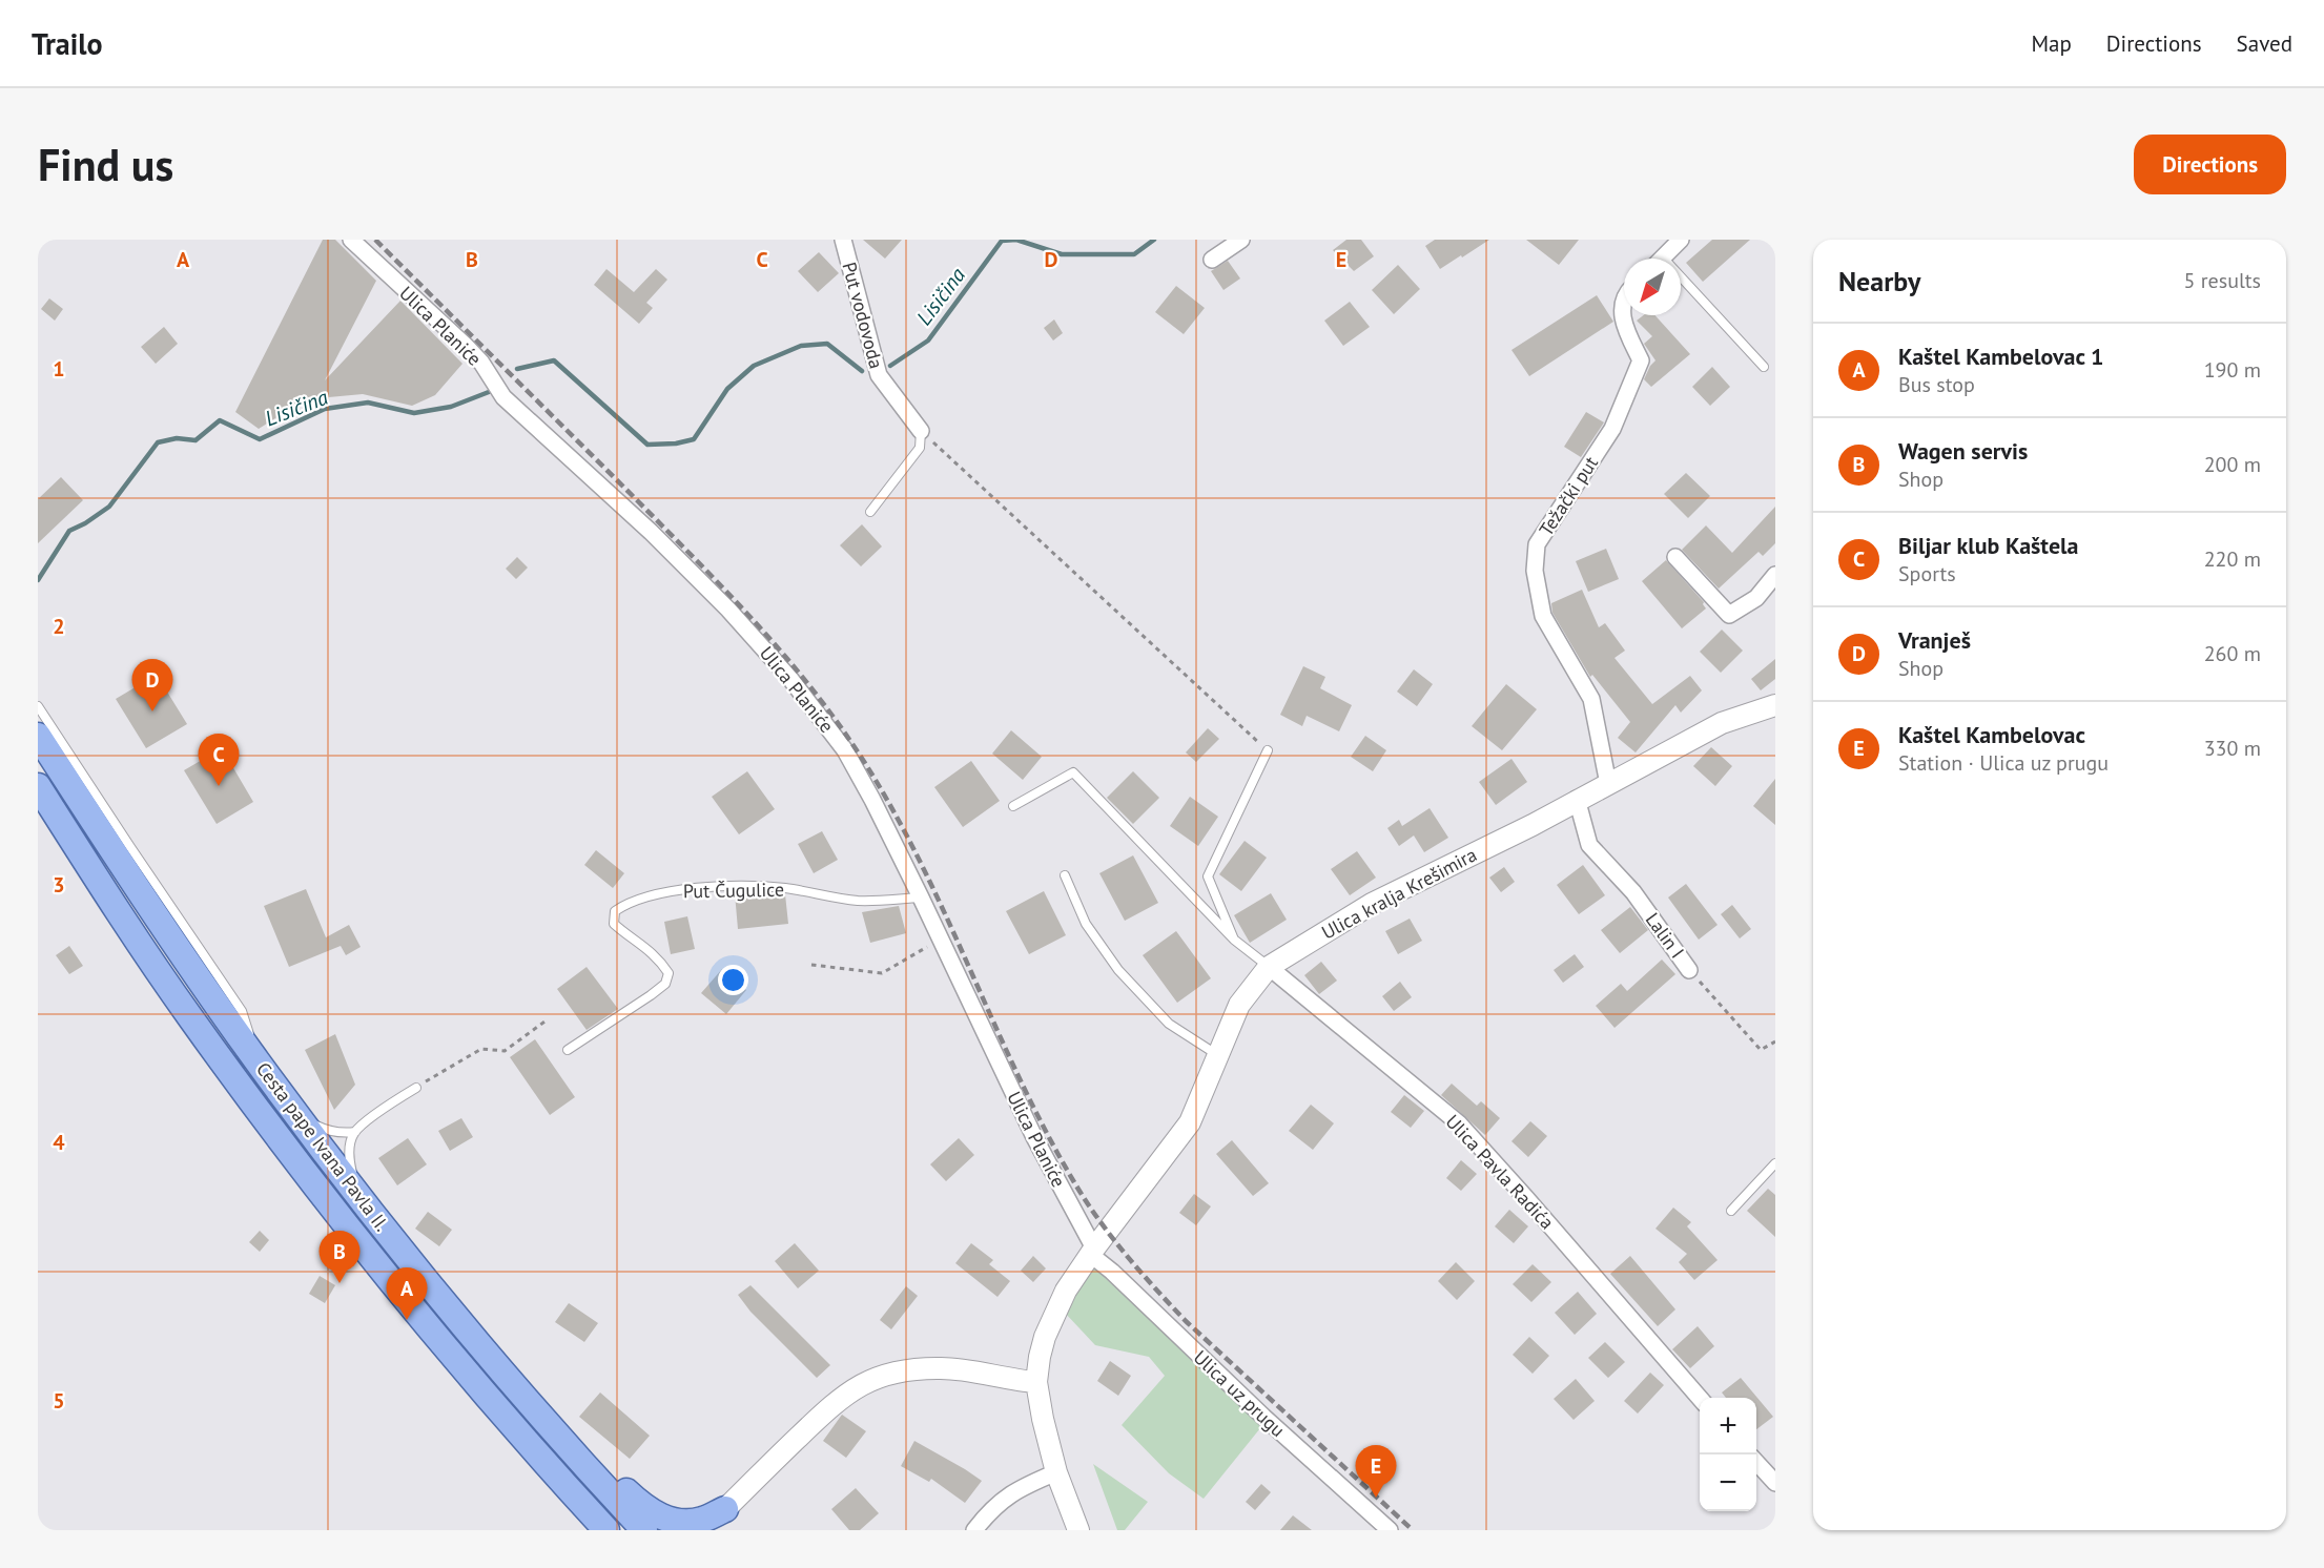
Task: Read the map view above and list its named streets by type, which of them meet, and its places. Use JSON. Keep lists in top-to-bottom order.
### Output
{
  "streets": {
    "main road": ["Cesta pape Ivana Pavla II."],
    "street": [
      "Put vodovoda",
      "Ulica Planiće",
      "Težački put",
      "Ulica kralja Krešimira",
      "Lalin I",
      "Ulica Pavla Radića",
      "Ulica uz prugu"
    ],
    "lane": ["Put Čugulice"]
  },
  "crossings": [
    ["Ulica Planiće", "Put Čugulice"],
    ["Ulica Planiće", "Ulica kralja Krešimira"],
    ["Ulica Planiće", "Ulica uz prugu"],
    ["Težački put", "Ulica kralja Krešimira"],
    ["Ulica kralja Krešimira", "Lalin I"],
    ["Ulica kralja Krešimira", "Ulica Pavla Radića"],
    ["Ulica kralja Krešimira", "Ulica uz prugu"]
  ],
  "water": ["Lisičina"],
  "north": "bottom left",
  "page": {
    "header": "Trailo",
    "nav": ["Map", "Directions", "Saved"],
    "buttons": "Directions",
    "title": "Find us",
    "heading": ["Nearby", "5 results"],
    "list": [
      {
        "mark": "A",
        "name": "Kaštel Kambelovac 1",
        "note": "Bus stop",
        "value": "190 m"
      },
      {
        "mark": "B",
        "name": "Wagen servis",
        "note": "Shop",
        "value": "200 m"
      },
      {
        "mark": "C",
        "name": "Biljar klub Kaštela",
        "note": "Sports",
        "value": "220 m"
      },
      {
        "mark": "D",
        "name": "Vranješ",
        "note": "Shop",
        "value": "260 m"
      },
      {
        "mark": "E",
        "name": "Kaštel Kambelovac",
        "note": "Station · Ulica uz prugu",
        "value": "330 m"
      }
    ],
    "pins": [
      "D",
      "C",
      "B",
      "A",
      "E"
    ],
    "map_buttons": ["+", "−"]
  },
  "grid": {
    "columns": [
      "A",
      "B",
      "C",
      "D",
      "E"
    ],
    "rows": [
      "1",
      "2",
      "3",
      "4",
      "5"
    ]
  }
}
